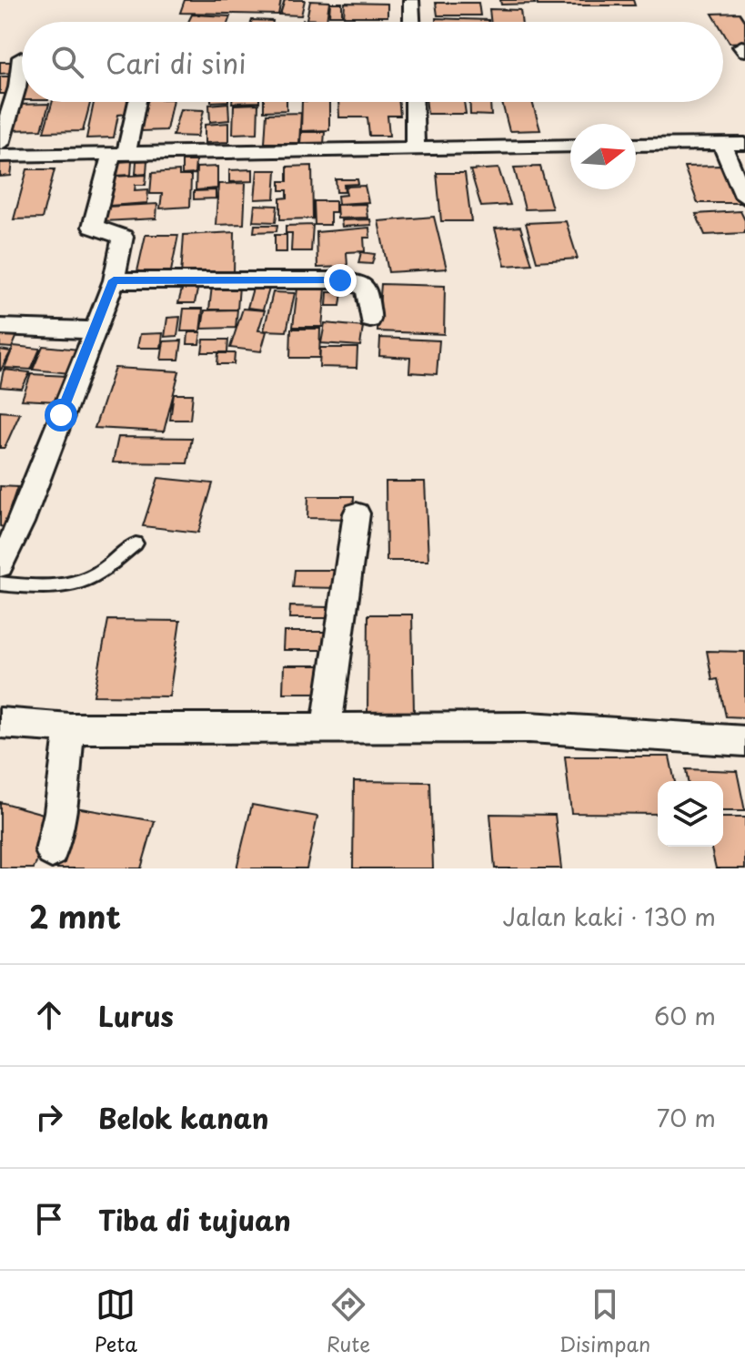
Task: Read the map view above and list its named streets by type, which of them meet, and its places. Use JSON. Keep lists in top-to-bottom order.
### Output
{
  "north": "right",
  "page": {
    "search": "Cari di sini",
    "heading": ["2 mnt", "Jalan kaki · 130 m"],
    "list": [
      ["Lurus", "60 m"],
      ["Belok kanan", "70 m"],
      "Tiba di tujuan"
    ],
    "nav": ["Peta", "Rute", "Disimpan"]
  }
}
